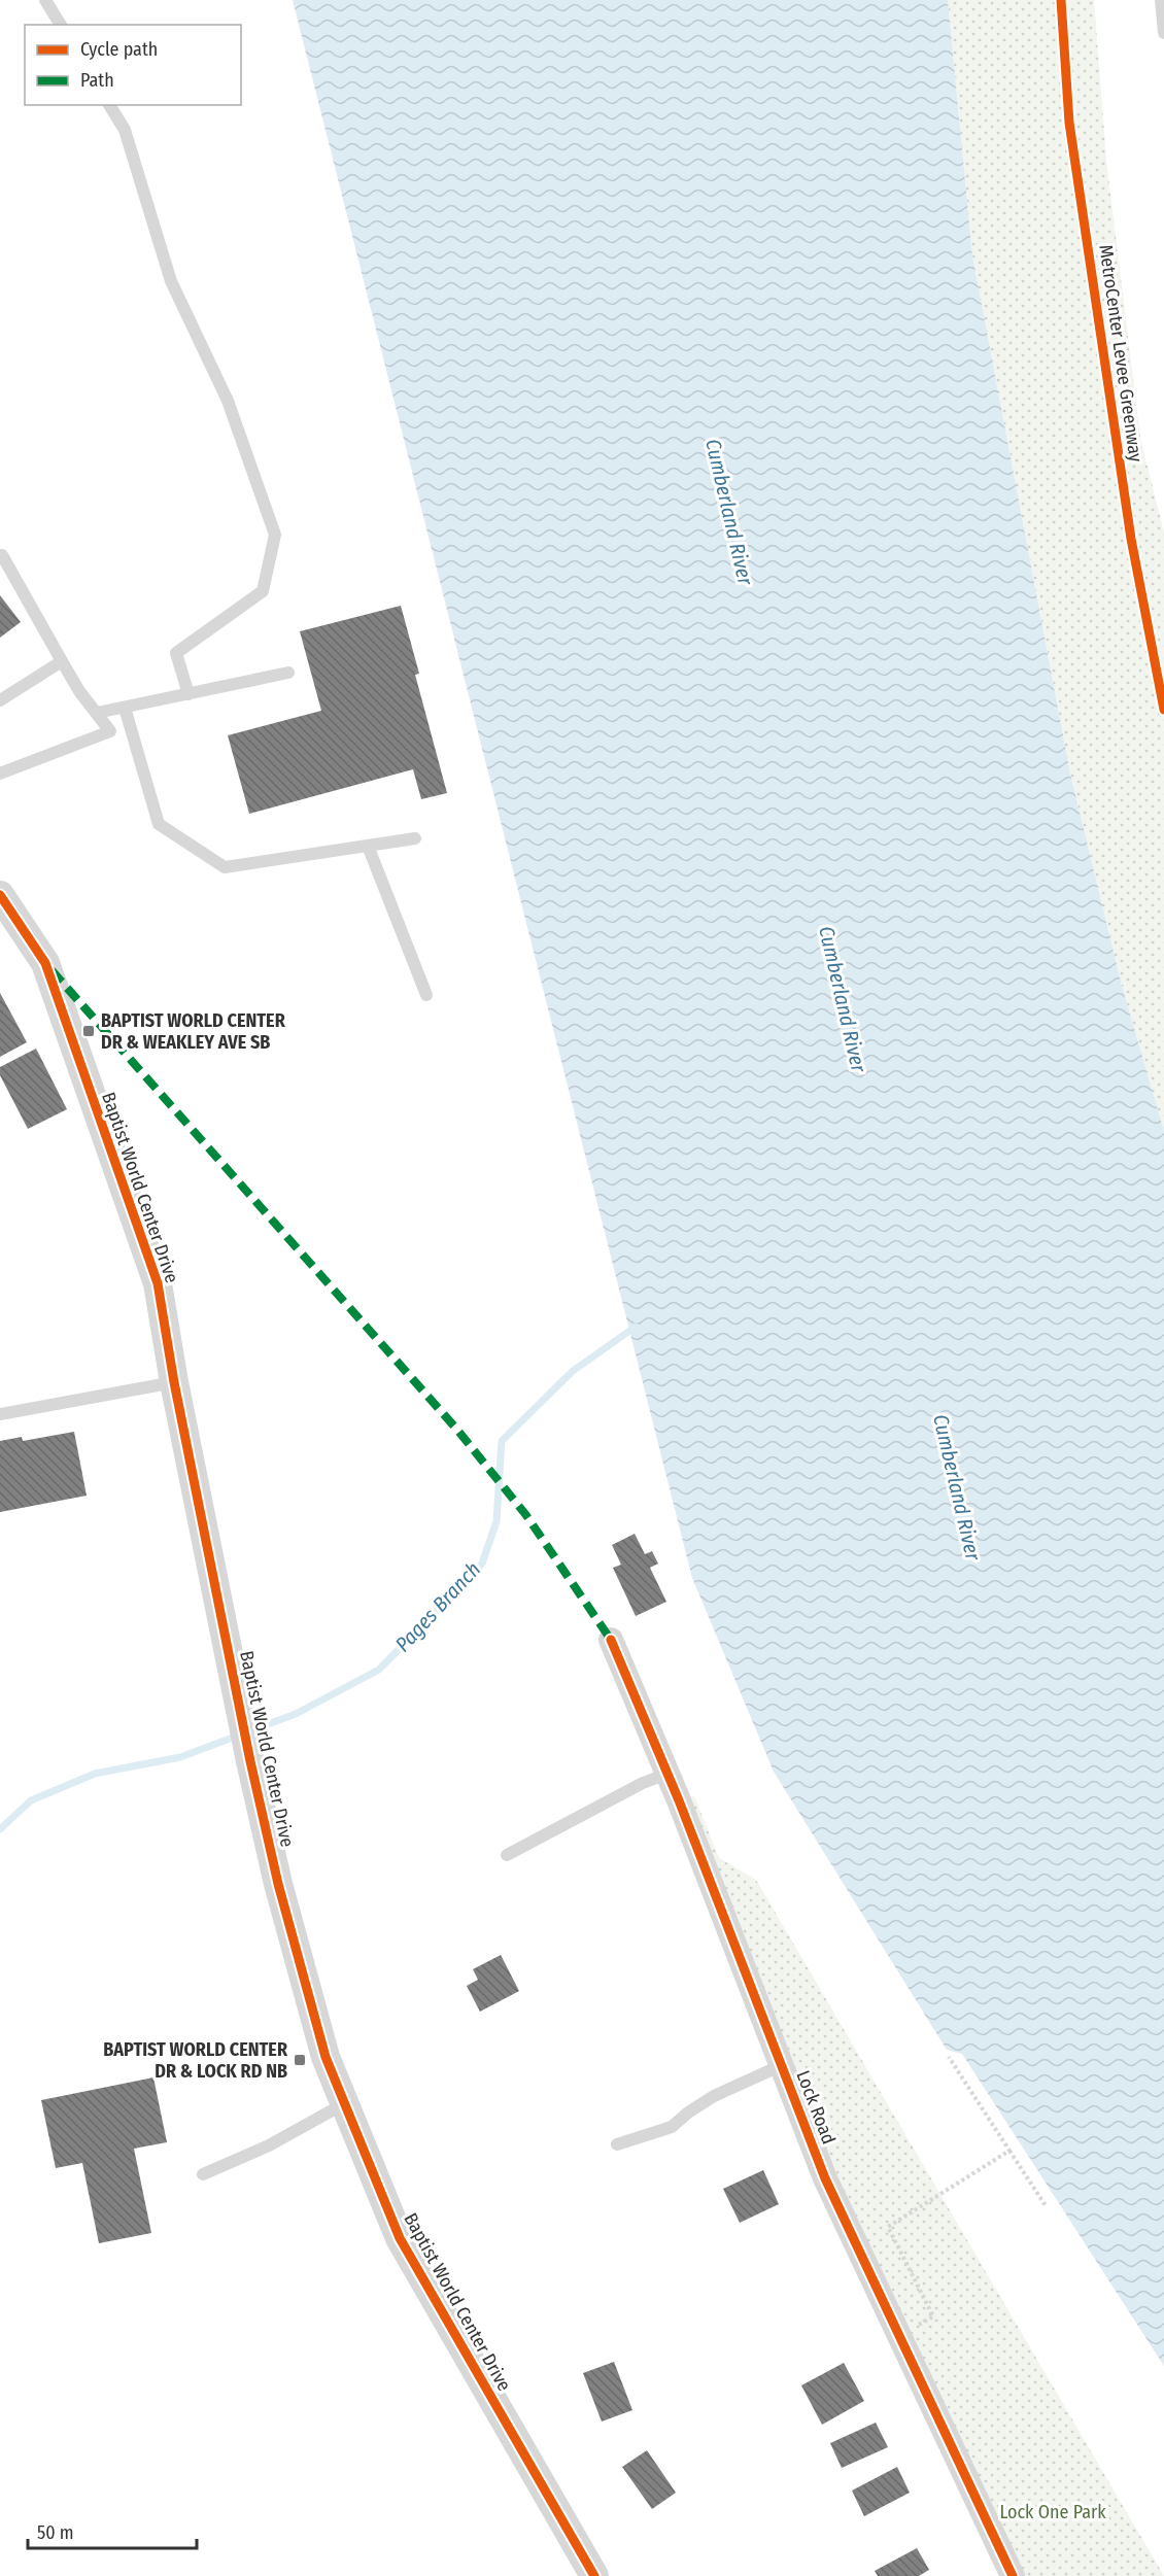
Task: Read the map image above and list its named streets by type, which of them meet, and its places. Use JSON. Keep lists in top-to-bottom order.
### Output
{
  "streets": {
    "street": ["Baptist World Center Drive", "Lock Road"],
    "cycle path": ["MetroCenter Levee Greenway"]
  },
  "water": ["Cumberland River", "Pages Branch"],
  "parks": ["Lock One Park"],
  "places": {
    "transit": ["BAPTIST WORLD CENTER DR & WEAKLEY AVE SB", "BAPTIST WORLD CENTER DR & LOCK RD NB"]
  },
  "legend": ["Cycle path", "Path"],
  "scale_bar": "50 m"
}
